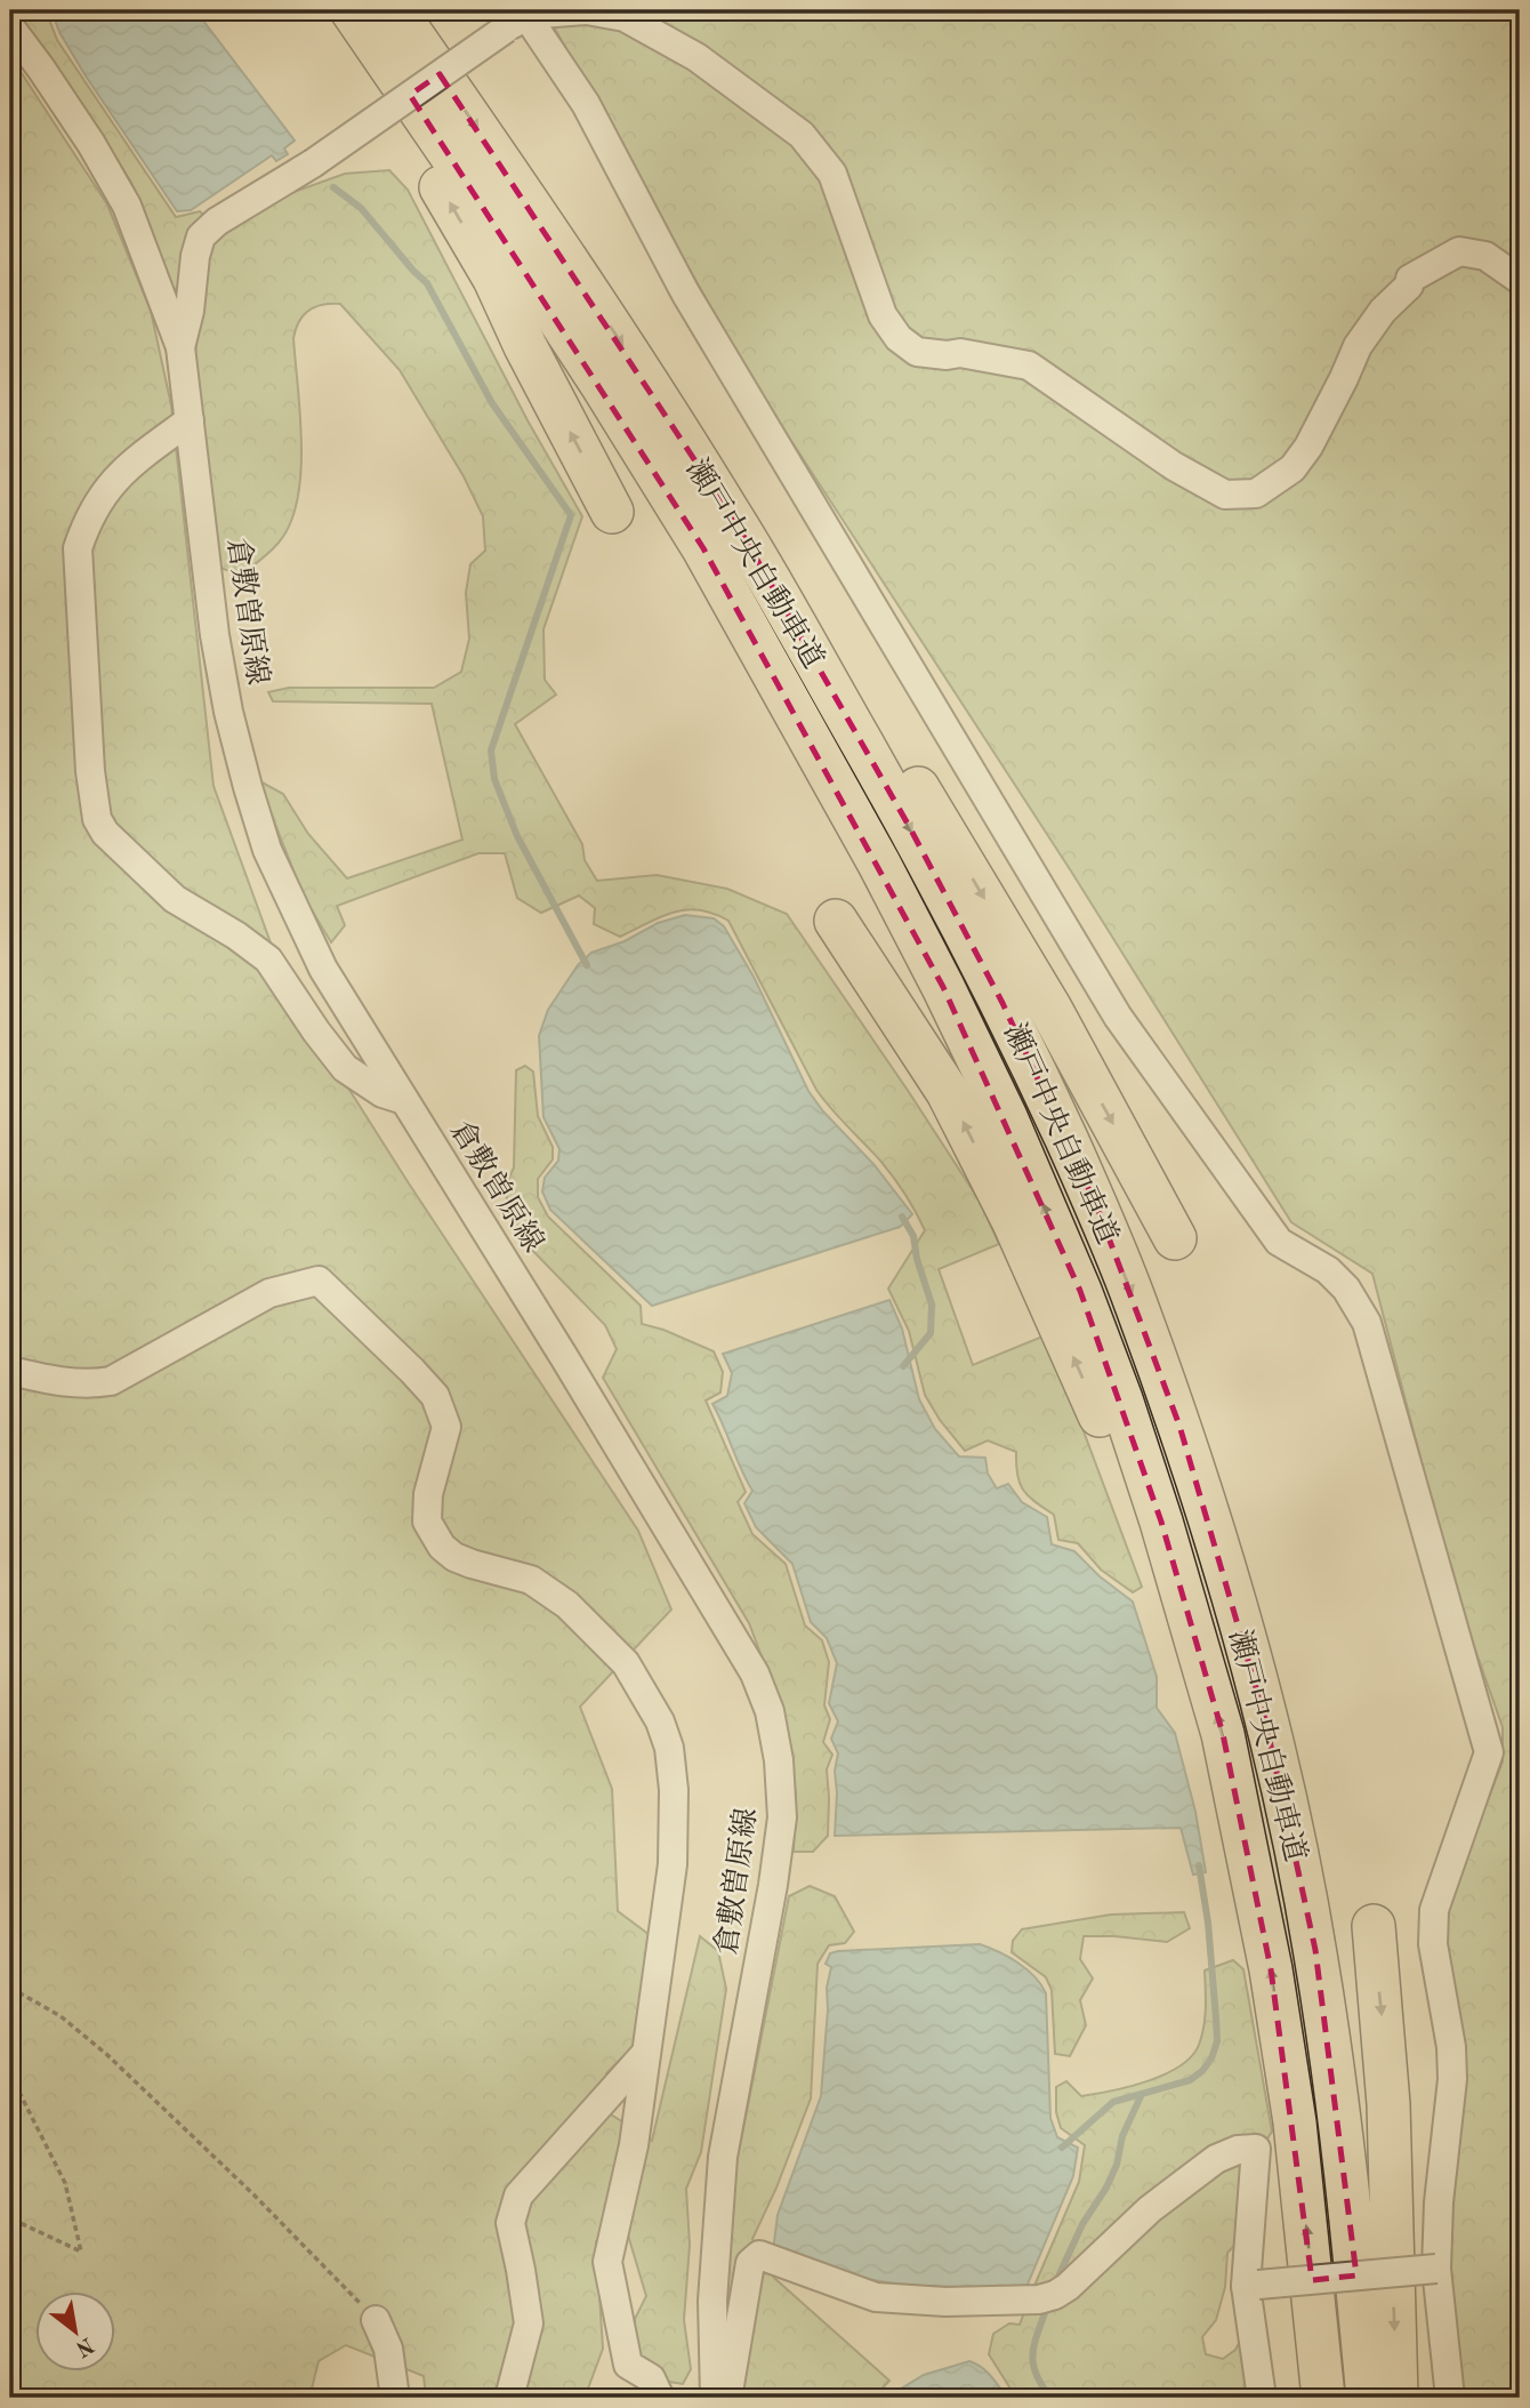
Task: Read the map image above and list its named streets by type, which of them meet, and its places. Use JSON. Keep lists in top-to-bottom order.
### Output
{
  "streets": {
    "highway": ["瀬戸中央自動車道"],
    "street": ["倉敷曽原線"]
  },
  "north": "bottom right"
}
